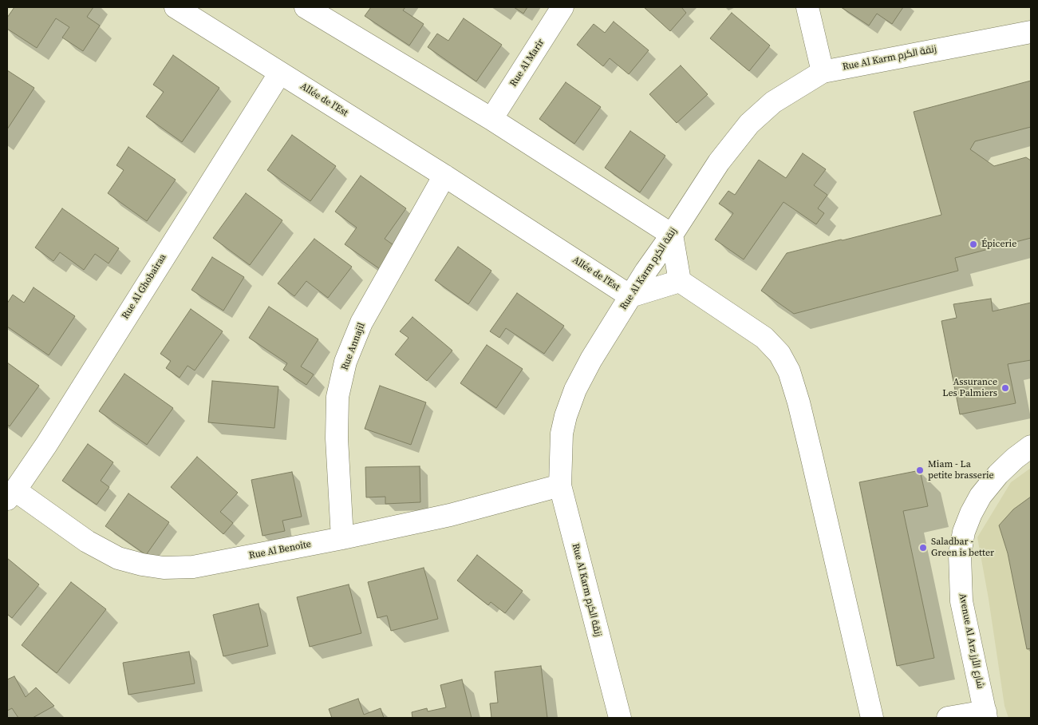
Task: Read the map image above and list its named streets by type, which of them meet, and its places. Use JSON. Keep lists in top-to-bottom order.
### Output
{
  "streets": {
    "street": [
      "Rue Al Karm زنقة الكرم",
      "Rue Al Marir",
      "Allée de l'Est",
      "Rue Al Ghobairaa",
      "Rue Annajil",
      "Rue Al Benoite",
      "Avenue Al Arz شارع الأرز"
    ]
  },
  "crossings": [
    ["Rue Al Karm زنقة الكرم", "Allée de l'Est"],
    ["Rue Al Karm زنقة الكرم", "Rue Al Benoite"],
    ["Allée de l'Est", "Rue Al Ghobairaa"],
    ["Allée de l'Est", "Rue Annajil"],
    ["Rue Al Ghobairaa", "Rue Al Benoite"],
    ["Rue Annajil", "Rue Al Benoite"]
  ],
  "places": [
    "Épicerie",
    "Assurance Les Palmiers",
    "Miam - La petite brasserie",
    "Saladbar - Green is better"
  ]
}
